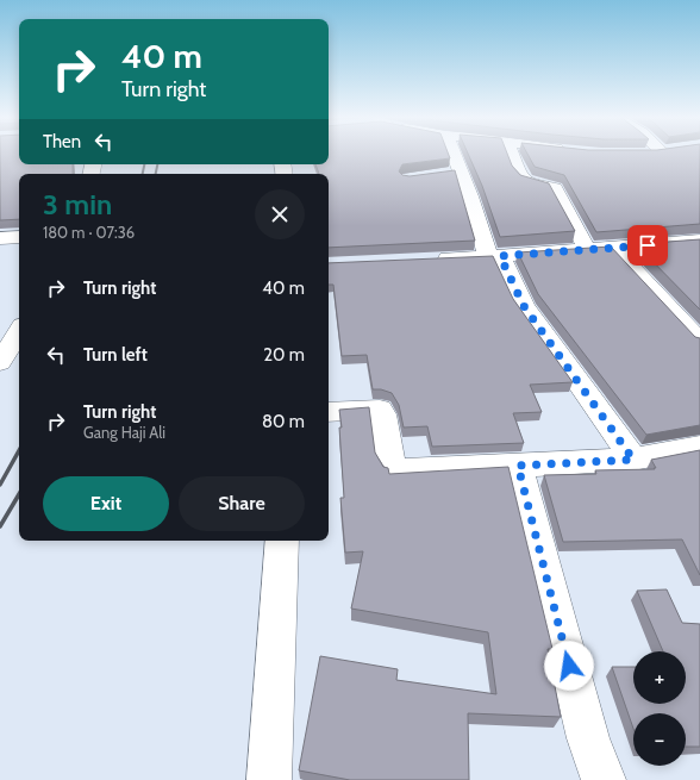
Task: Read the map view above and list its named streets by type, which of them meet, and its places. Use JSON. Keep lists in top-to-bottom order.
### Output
{
  "page": {
    "turn": ["40 m", "Turn right"],
    "then": "Then",
    "heading": ["3 min", "180 m · 07:36"],
    "list": [
      {
        "name": "Turn right",
        "value": "40 m"
      },
      {
        "name": "Turn left",
        "value": "20 m"
      },
      {
        "name": "Turn right",
        "note": "Gang Haji Ali",
        "value": "80 m"
      }
    ],
    "buttons": ["Exit", "Share"],
    "map_buttons": ["+", "−"]
  }
}
